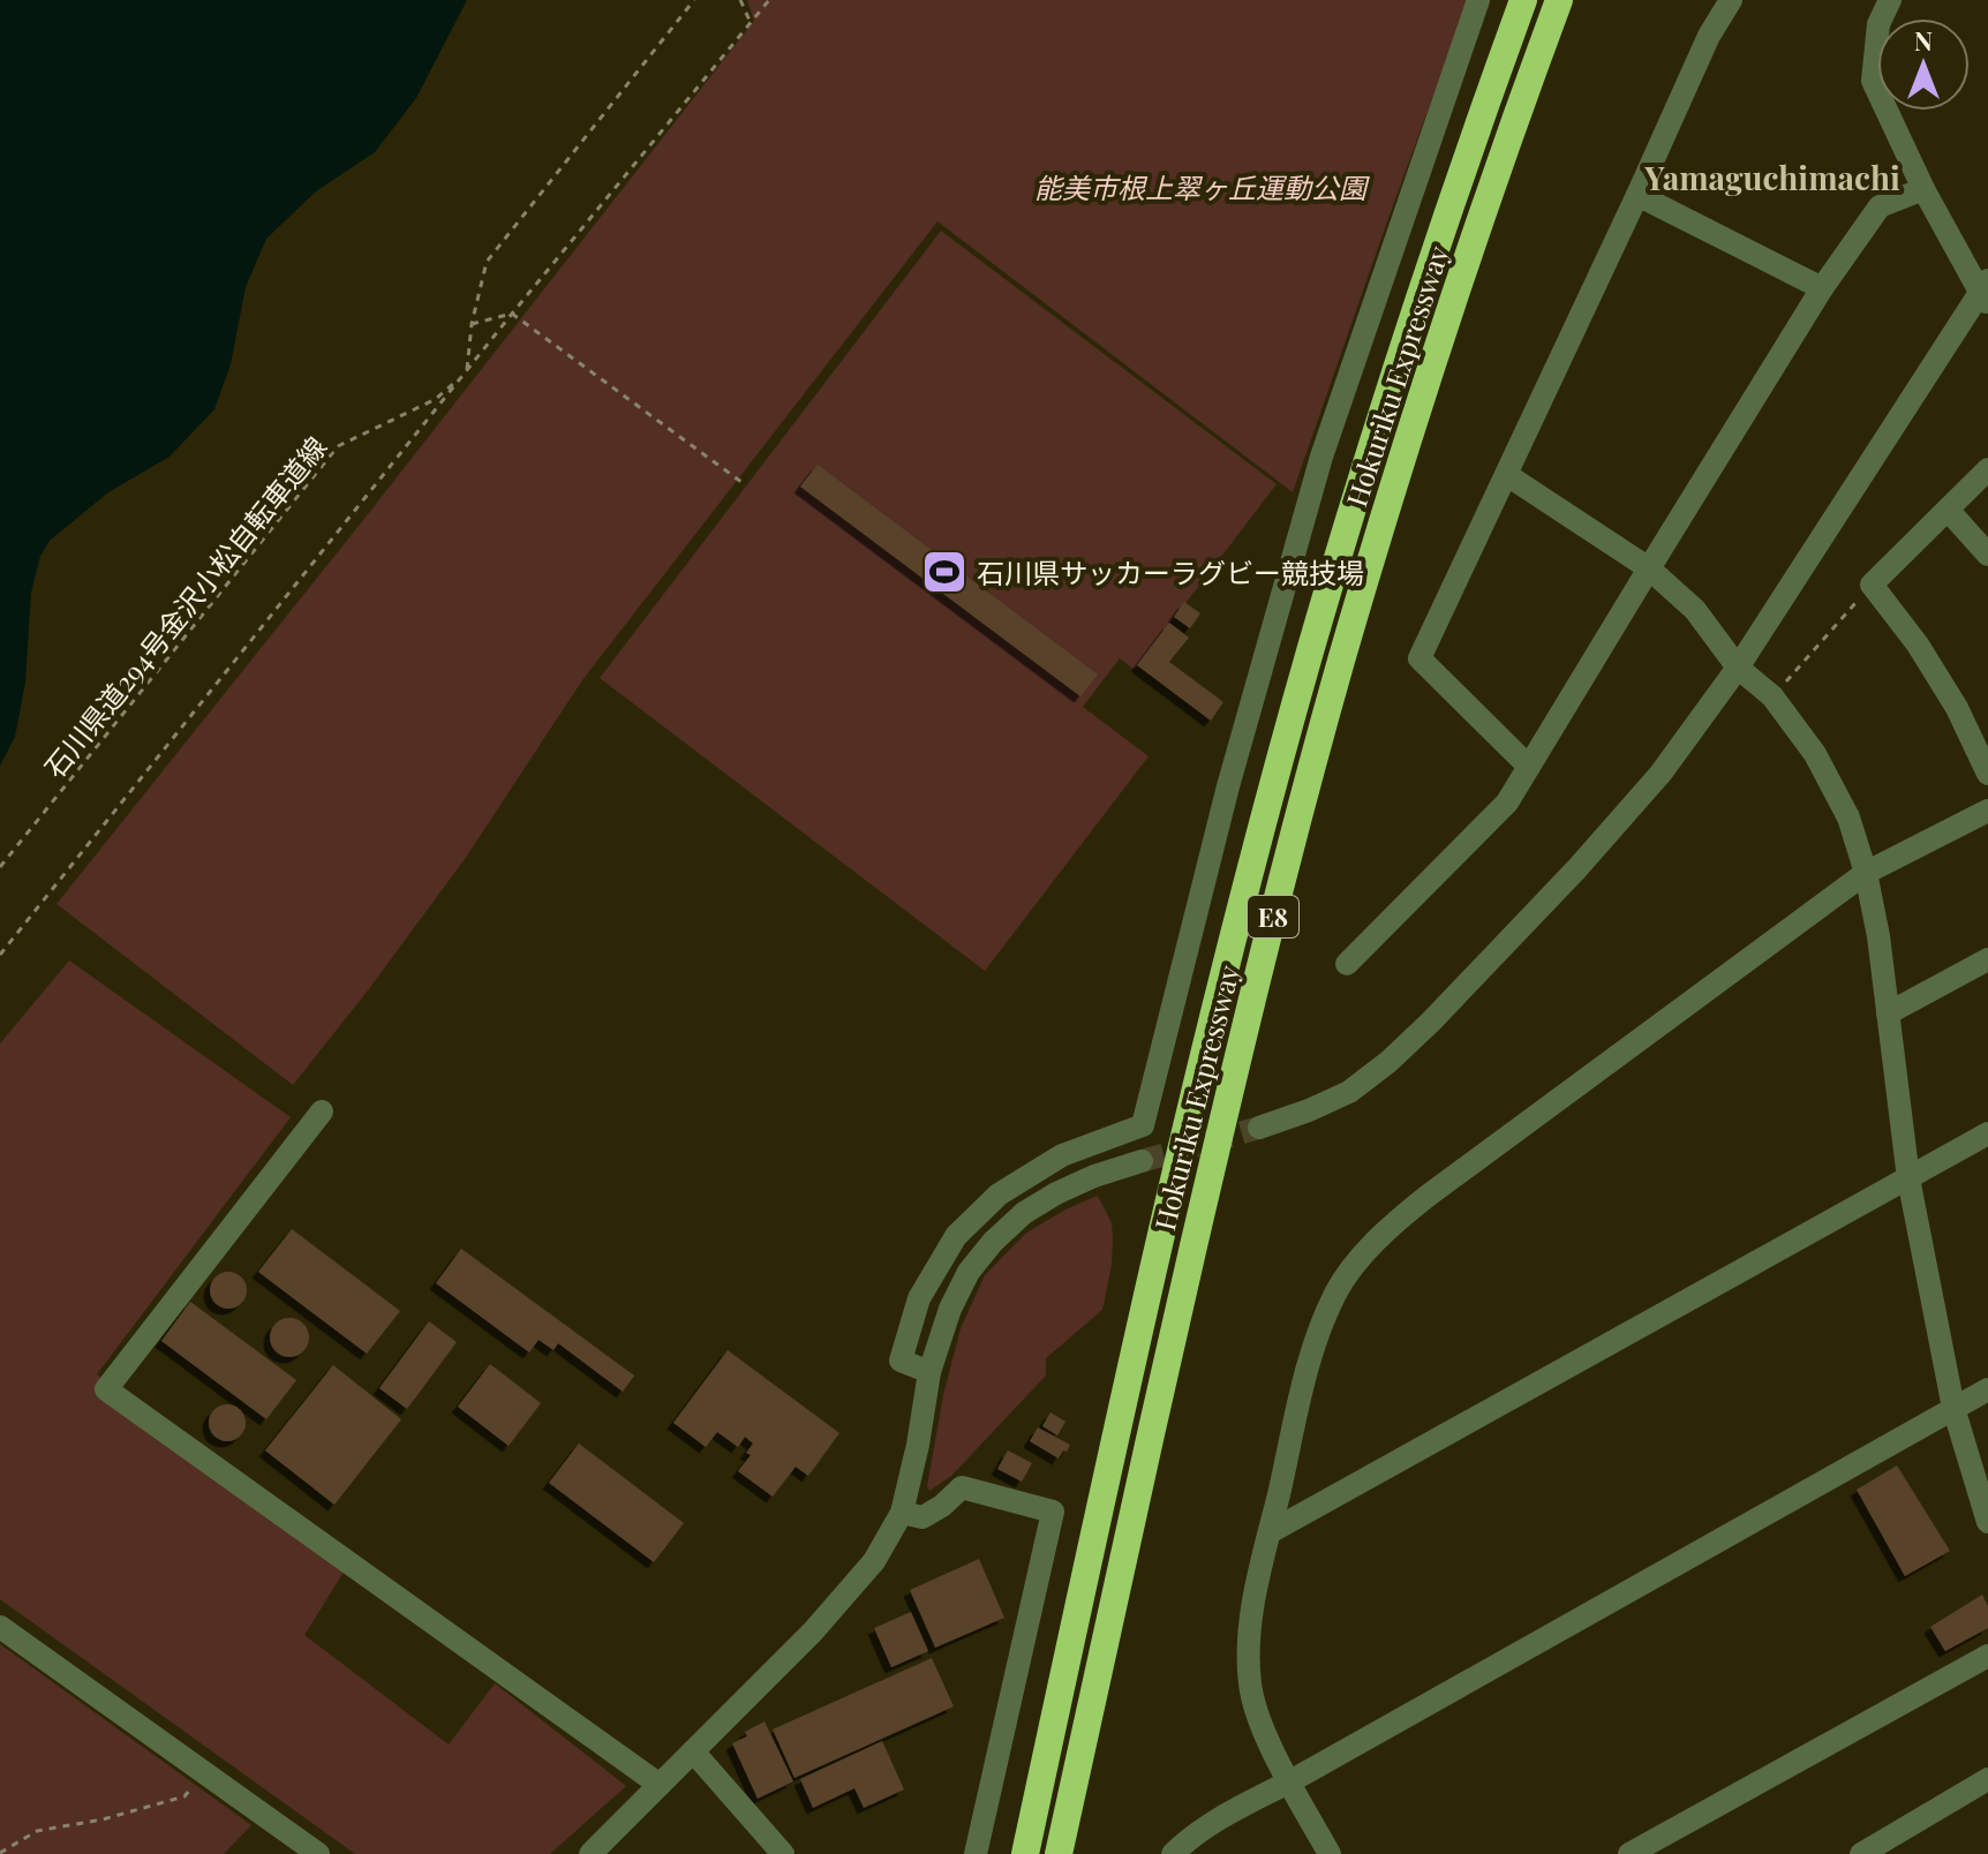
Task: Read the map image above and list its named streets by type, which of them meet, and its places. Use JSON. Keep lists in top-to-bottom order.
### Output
{
  "streets": {
    "highway": ["Hokuriku Expressway", "E8"],
    "path": ["石川県道294号金沢小松自転車道線"]
  },
  "districts": ["Yamaguchimachi"],
  "parks": ["能美市根上翠ヶ丘運動公園"],
  "places": {
    "sports": ["石川県サッカーラグビー競技場"]
  },
  "north": "top"
}
